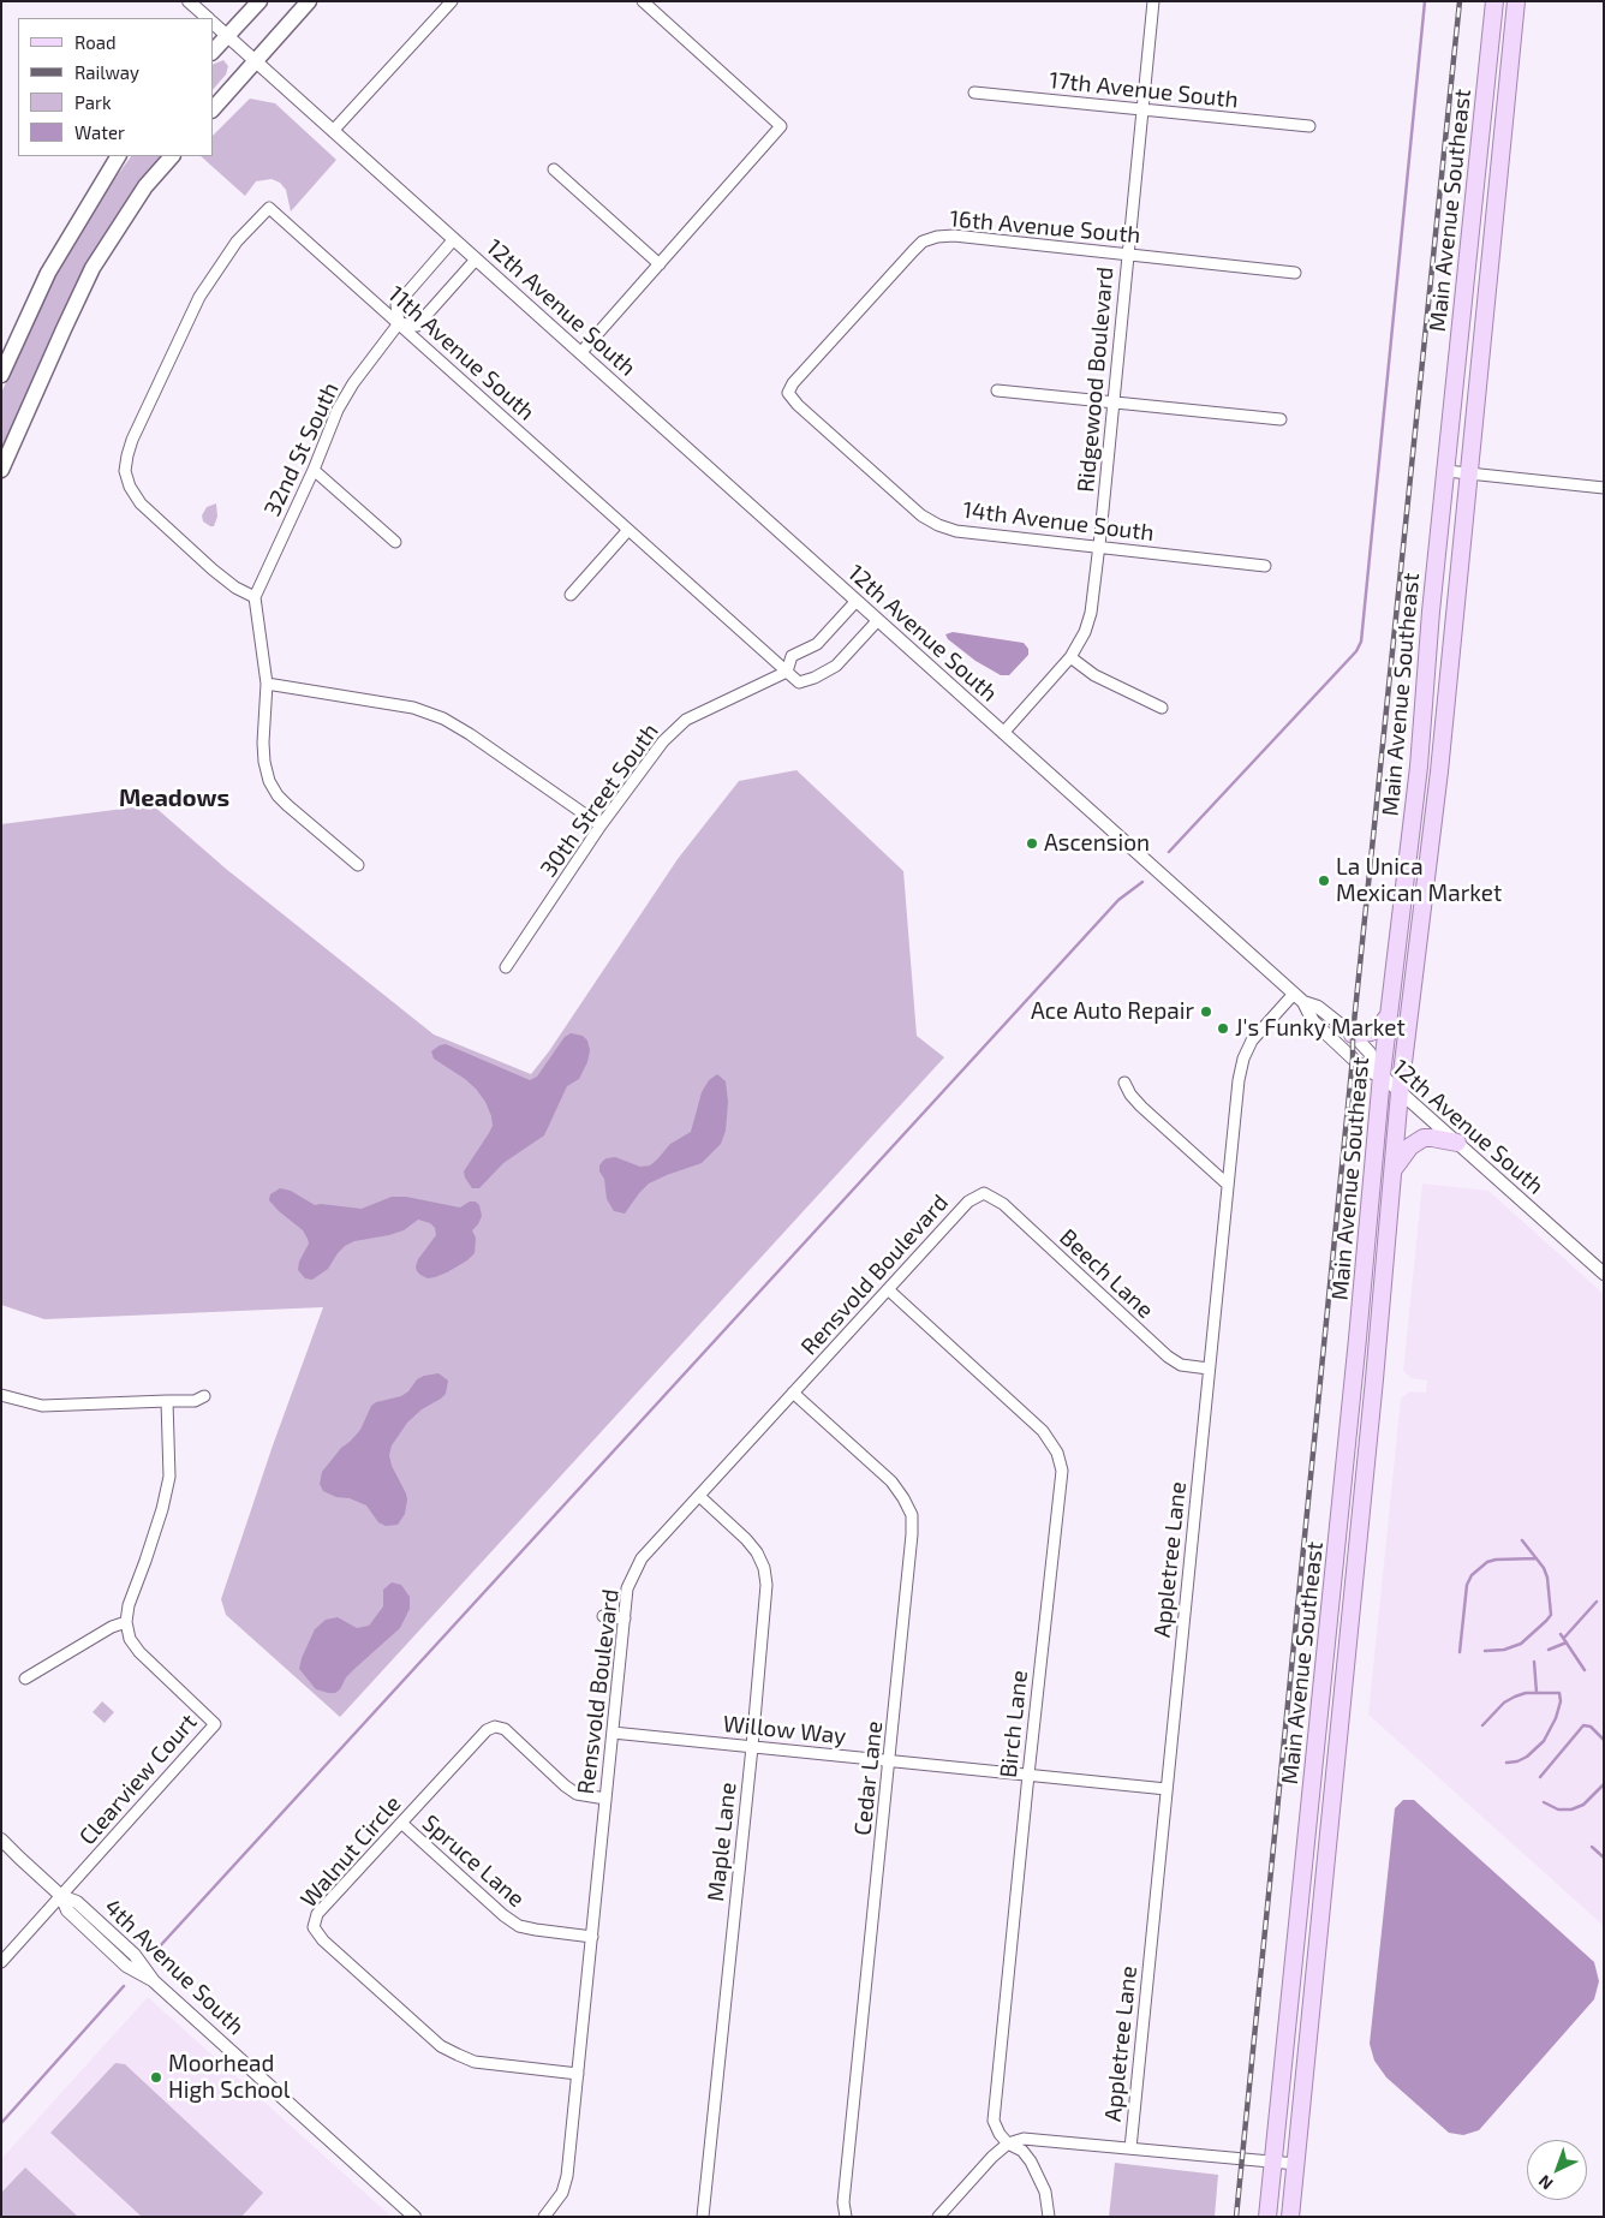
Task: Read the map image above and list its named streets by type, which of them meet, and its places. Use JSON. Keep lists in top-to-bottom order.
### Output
{
  "streets": {
    "main road": ["Main Avenue Southeast"],
    "street": [
      "17th Avenue South",
      "16th Avenue South",
      "12th Avenue South",
      "11th Avenue South",
      "Ridgewood Boulevard",
      "32nd St South",
      "14th Avenue South",
      "30th Street South",
      "Beech Lane",
      "Rensvold Boulevard",
      "Appletree Lane",
      "Birch Lane",
      "Willow Way",
      "Cedar Lane",
      "Clearview Court",
      "Maple Lane",
      "Walnut Circle",
      "Spruce Lane",
      "4th Avenue South"
    ]
  },
  "crossings": [
    ["17th Avenue South", "Ridgewood Boulevard"],
    ["Main Avenue Southeast", "12th Avenue South"],
    ["16th Avenue South", "Ridgewood Boulevard"],
    ["16th Avenue South", "14th Avenue South"],
    ["12th Avenue South", "Ridgewood Boulevard"],
    ["12th Avenue South", "32nd St South"],
    ["12th Avenue South", "30th Street South"],
    ["12th Avenue South", "Appletree Lane"],
    ["11th Avenue South", "32nd St South"],
    ["11th Avenue South", "30th Street South"],
    ["Ridgewood Boulevard", "14th Avenue South"],
    ["Beech Lane", "Rensvold Boulevard"],
    ["Beech Lane", "Appletree Lane"],
    ["Rensvold Boulevard", "Birch Lane"],
    ["Rensvold Boulevard", "Willow Way"],
    ["Rensvold Boulevard", "Cedar Lane"],
    ["Rensvold Boulevard", "Maple Lane"],
    ["Rensvold Boulevard", "Walnut Circle"],
    ["Rensvold Boulevard", "Spruce Lane"],
    ["Appletree Lane", "Willow Way"],
    ["Birch Lane", "Willow Way"],
    ["Willow Way", "Cedar Lane"],
    ["Willow Way", "Maple Lane"],
    ["Clearview Court", "4th Avenue South"],
    ["Walnut Circle", "Spruce Lane"]
  ],
  "districts": ["Meadows"],
  "places": [
    "Ascension",
    "La Unica Mexican Market",
    "Ace Auto Repair",
    "J's Funky Market",
    "Moorhead High School"
  ],
  "legend": [
    "Road",
    "Railway",
    "Park",
    "Water"
  ],
  "north": "bottom left"
}
